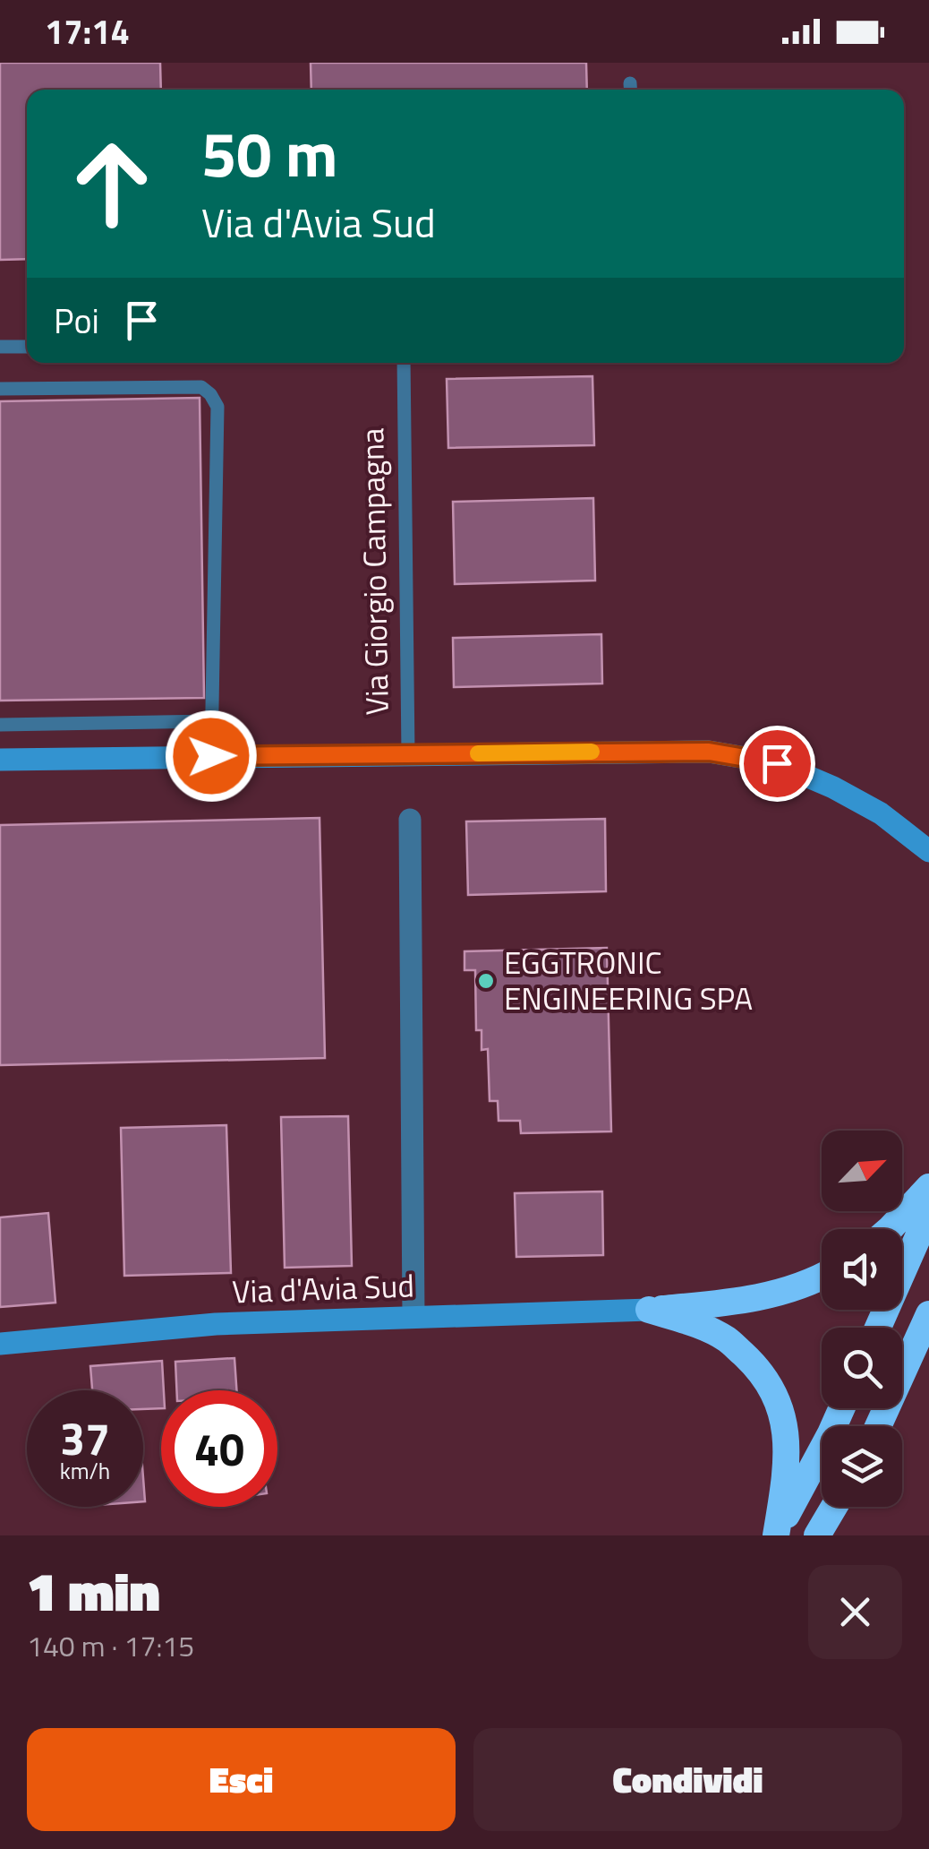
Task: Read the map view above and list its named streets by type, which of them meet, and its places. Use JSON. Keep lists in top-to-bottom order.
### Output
{
  "streets": {
    "street": ["Via Giorgio Campagna", "Via d'Avia Sud"]
  },
  "places": ["EGGTRONIC ENGINEERING SPA"],
  "north": "top right",
  "page": {
    "status": "17:14",
    "turn": ["50 m", "Via d'Avia Sud"],
    "then": "Poi",
    "speed": "37 km/h",
    "limit": "40",
    "heading": ["1 min", "140 m · 17:15"],
    "buttons": ["Esci", "Condividi"]
  }
}
